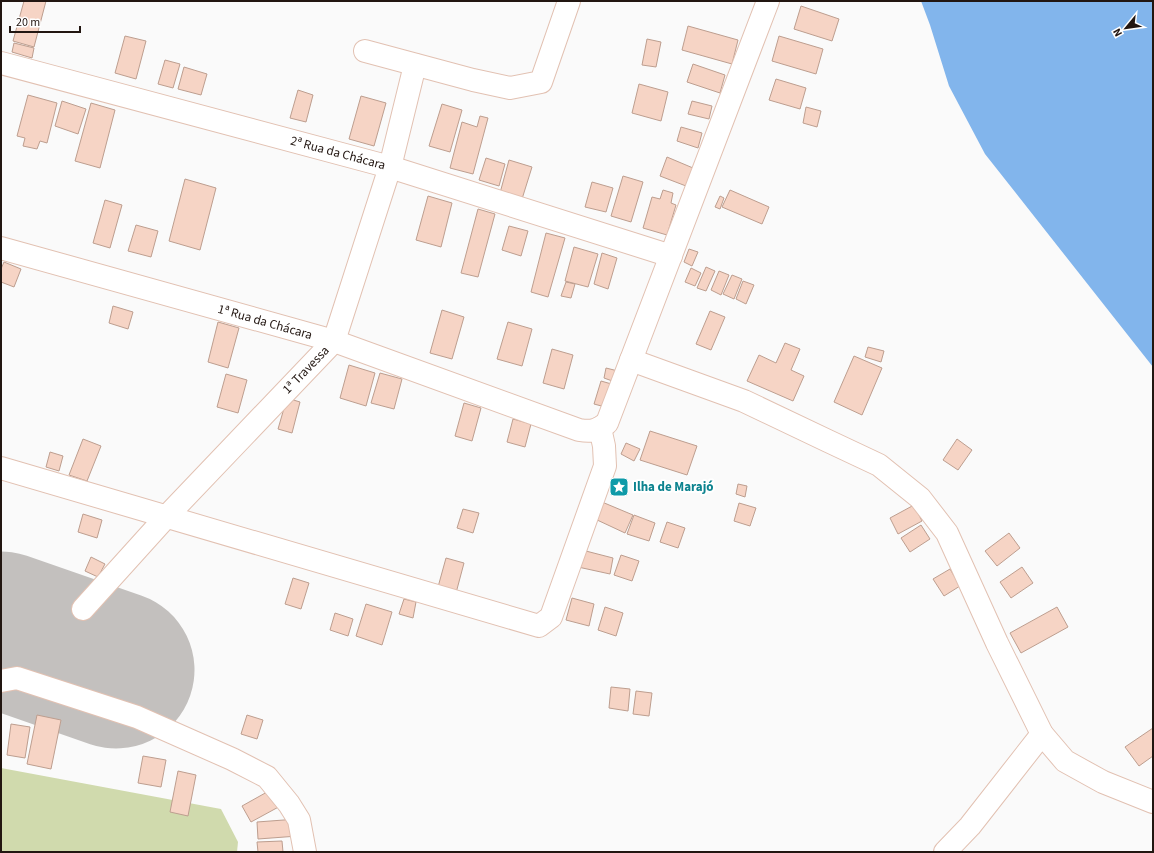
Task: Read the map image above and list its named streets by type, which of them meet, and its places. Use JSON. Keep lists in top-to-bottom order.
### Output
{
  "streets": {
    "street": ["2ª Rua da Chácara", "1ª Rua da Chácara", "1ª Travessa"]
  },
  "crossings": [
    ["2ª Rua da Chácara", "1ª Travessa"],
    ["1ª Rua da Chácara", "1ª Travessa"]
  ],
  "places": {
    "place": ["Ilha de Marajó"]
  },
  "scale_bar": "20 m",
  "north": "bottom left"
}
